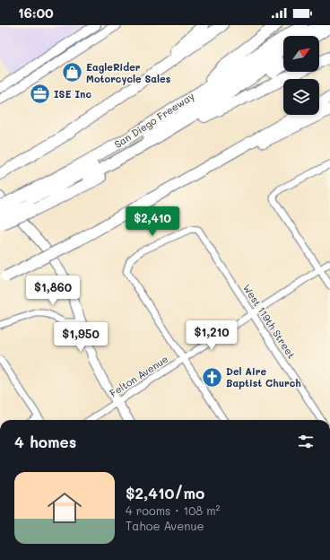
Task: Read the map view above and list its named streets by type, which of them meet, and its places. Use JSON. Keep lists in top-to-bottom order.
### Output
{
  "streets": {
    "highway": ["San Diego Freeway"],
    "street": ["West 119th Street", "Felton Avenue"]
  },
  "crossings": [
    ["West 119th Street", "Felton Avenue"]
  ],
  "places": {
    "shop": ["EagleRider Motorcycle Sales"],
    "office": ["ISE Inc"],
    "church": ["Del Aire Baptist Church"]
  },
  "north": "top right",
  "page": {
    "status": "16:00",
    "price": [
      "$2,410",
      "$1,860",
      "$1,210",
      "$1,950"
    ],
    "heading": "4 homes",
    "list": [
      {
        "name": "$2,410/mo",
        "note": "4 rooms · 108 m² · Tahoe Avenue"
      }
    ]
  }
}
